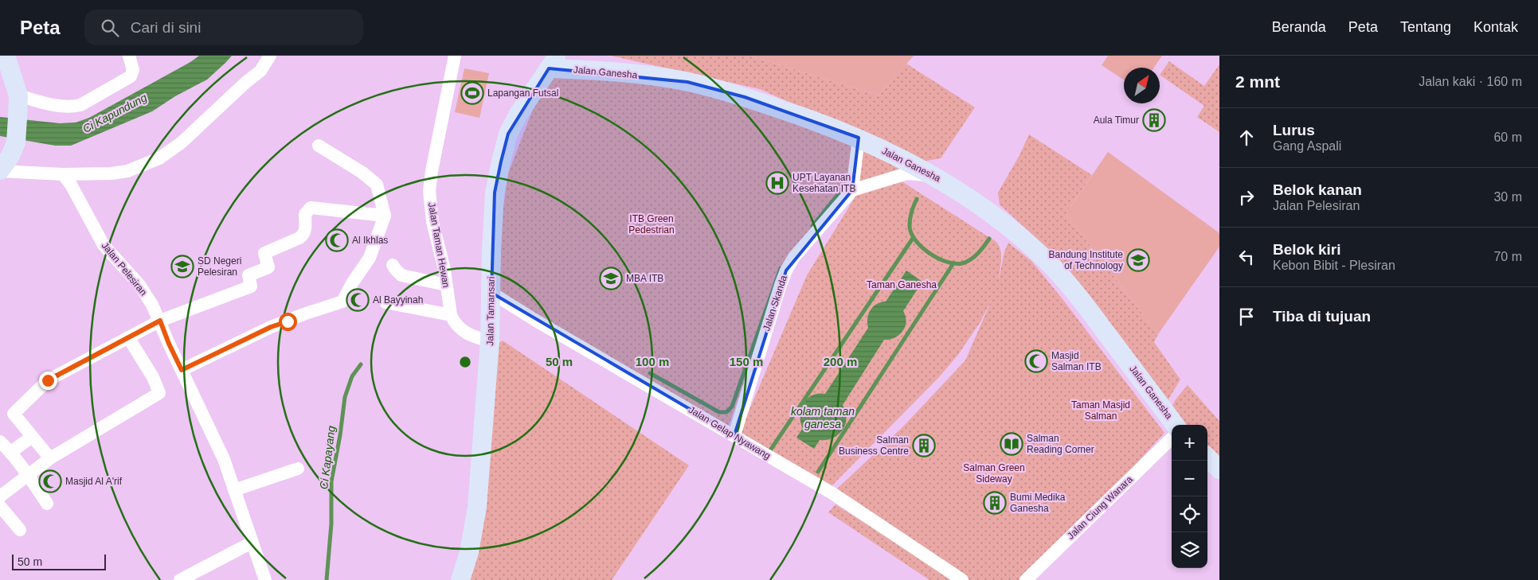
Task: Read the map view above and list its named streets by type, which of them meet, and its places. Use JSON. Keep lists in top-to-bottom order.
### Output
{
  "streets": {
    "street": [
      "Jalan Ganesha",
      "Jalan Taman Hewan",
      "Jalan Pelesiran",
      "Jalan Skanda",
      "Jalan Tamansari",
      "Jalan Gelap Nyawang",
      "Jalan Ciung Wanara"
    ]
  },
  "crossings": [
    ["Jalan Ganesha", "Jalan Tamansari"],
    ["Jalan Taman Hewan", "Jalan Tamansari"],
    ["Jalan Skanda", "Jalan Gelap Nyawang"],
    ["Jalan Tamansari", "Jalan Gelap Nyawang"]
  ],
  "water": ["Ci Kapundung", "kolam taman ganesa", "Ci Kapayang"],
  "parks": [
    "ITB Green Pedestrian",
    "Taman Ganesha",
    "Taman Masjid Salman",
    "Salman Green Sideway"
  ],
  "places": {
    "sports": ["Lapangan Futsal"],
    "building": ["Aula Timur", "Salman Business Centre", "Bumi Medika Ganesha"],
    "hospital": ["UPT Layanan Kesehatan ITB"],
    "mosque": [
      "Al Ikhlas",
      "Al Bayyinah",
      "Masjid Salman ITB",
      "Masjid Al A'rif"
    ],
    "school or university": ["Bandung Institute of Technology", "SD Negeri Pelesiran", "MBA ITB"],
    "library": ["Salman Reading Corner"]
  },
  "scale_bar": "50 m",
  "north": "top right",
  "page": {
    "header": "Peta",
    "search": "Cari di sini",
    "nav": [
      "Beranda",
      "Peta",
      "Tentang",
      "Kontak"
    ],
    "heading": ["2 mnt", "Jalan kaki · 160 m"],
    "list": [
      ["Lurus", "Gang Aspali", "60 m"],
      ["Belok kanan", "Jalan Pelesiran", "30 m"],
      ["Belok kiri", "Kebon Bibit - Plesiran", "70 m"],
      "Tiba di tujuan"
    ],
    "map_buttons": ["+", "−"],
    "scale": "50 m"
  },
  "rings": [
    "50 m",
    "100 m",
    "150 m",
    "200 m"
  ]
}
